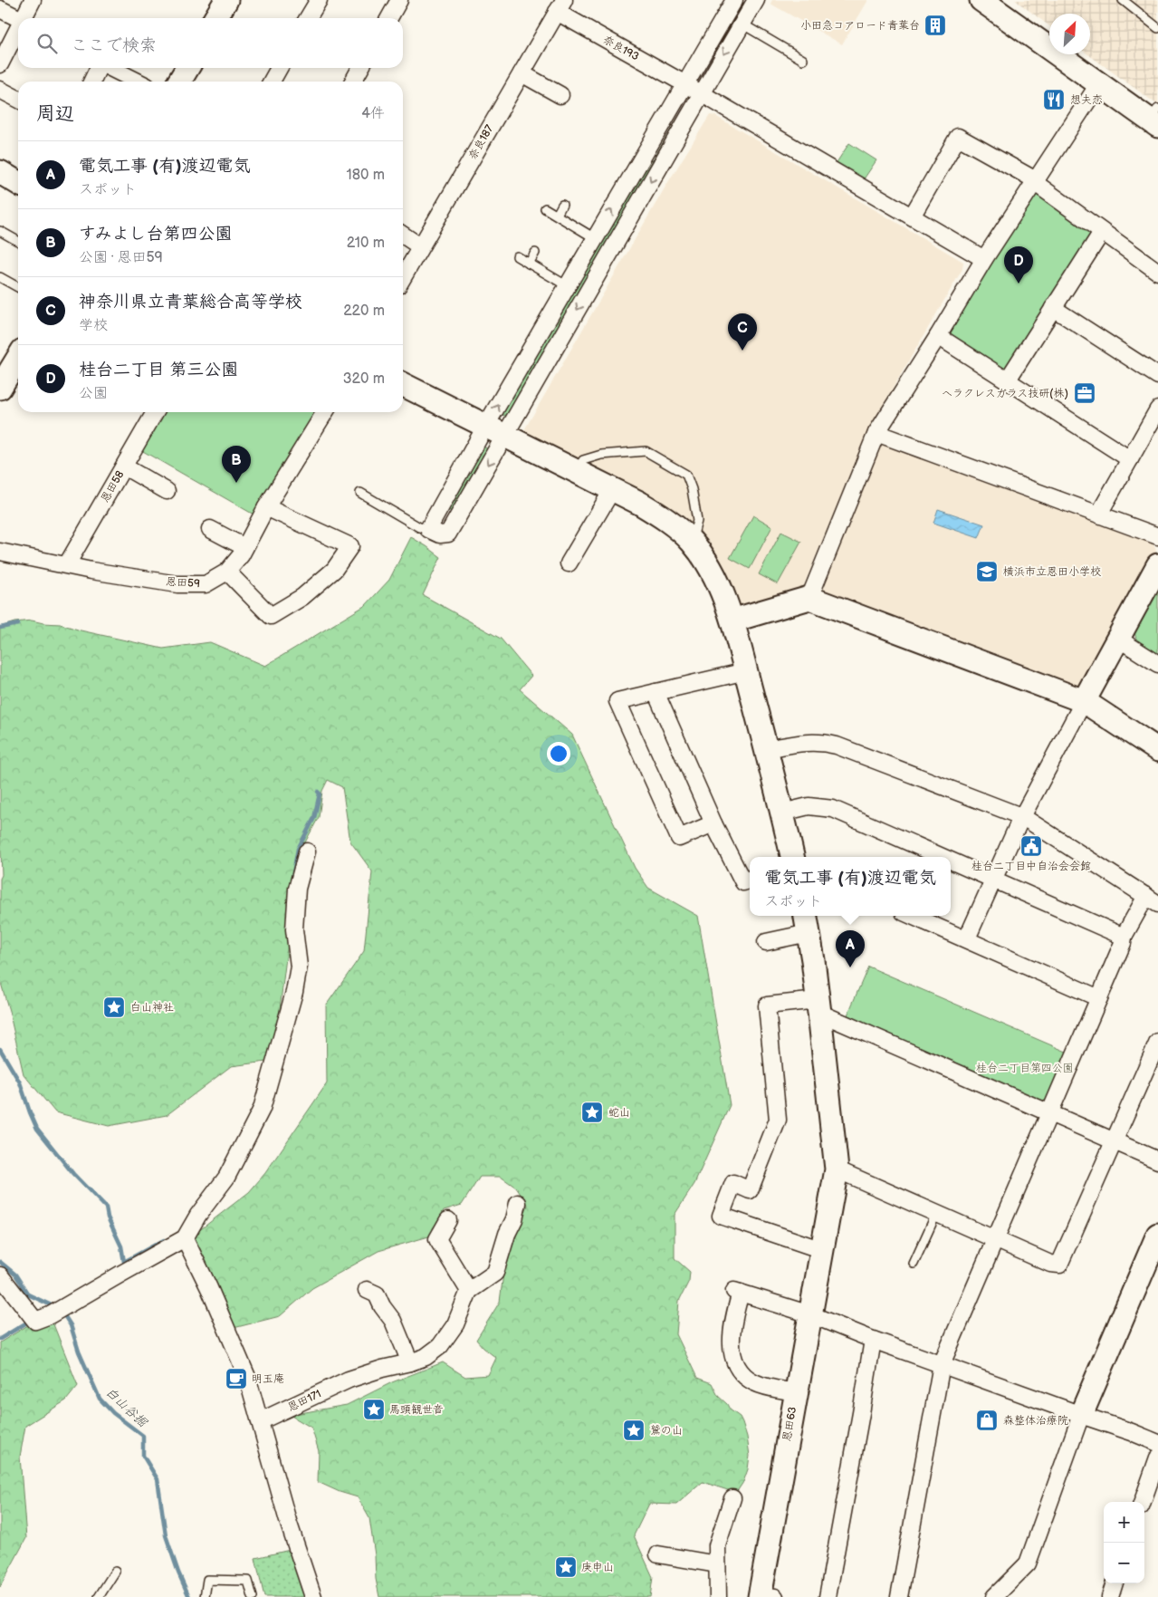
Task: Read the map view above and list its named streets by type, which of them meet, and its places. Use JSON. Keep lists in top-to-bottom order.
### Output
{
  "streets": {
    "street": [
      "奈良193",
      "奈良187",
      "恩田58",
      "恩田59",
      "恩田171",
      "恩田63"
    ]
  },
  "crossings": [
    ["奈良193", "奈良187"],
    ["恩田58", "恩田59"]
  ],
  "water": ["白山谷掘"],
  "parks": ["桂台二丁目第四公園"],
  "places": {
    "building": ["小田急コアロード青葉台"],
    "restaurant": ["想夫恋"],
    "office": ["ヘラクレスガラス技研(株)"],
    "school or university": ["横浜市立恩田小学校"],
    "public building": ["桂台二丁目中自治会会館"],
    "place": [
      "白山神社",
      "蛇山",
      "馬頭観世音",
      "鷲の山",
      "庚申山"
    ],
    "cafe": ["明玉庵"],
    "shop": ["森整体治療院"]
  },
  "north": "top right",
  "page": {
    "search": "ここで検索",
    "heading": ["周辺", "4件"],
    "list": [
      {
        "mark": "A",
        "name": "電気工事 (有)渡辺電気",
        "note": "スポット",
        "value": "180 m"
      },
      {
        "mark": "B",
        "name": "すみよし台第四公園",
        "note": "公園 · 恩田59",
        "value": "210 m"
      },
      {
        "mark": "C",
        "name": "神奈川県立青葉総合高等学校",
        "note": "学校",
        "value": "220 m"
      },
      {
        "mark": "D",
        "name": "桂台二丁目 第三公園",
        "note": "公園",
        "value": "320 m"
      }
    ],
    "pins": [
      "D",
      "C",
      "B",
      "A"
    ],
    "popup": ["電気工事 (有)渡辺電気", "スポット"],
    "map_buttons": ["+", "−"]
  }
}
